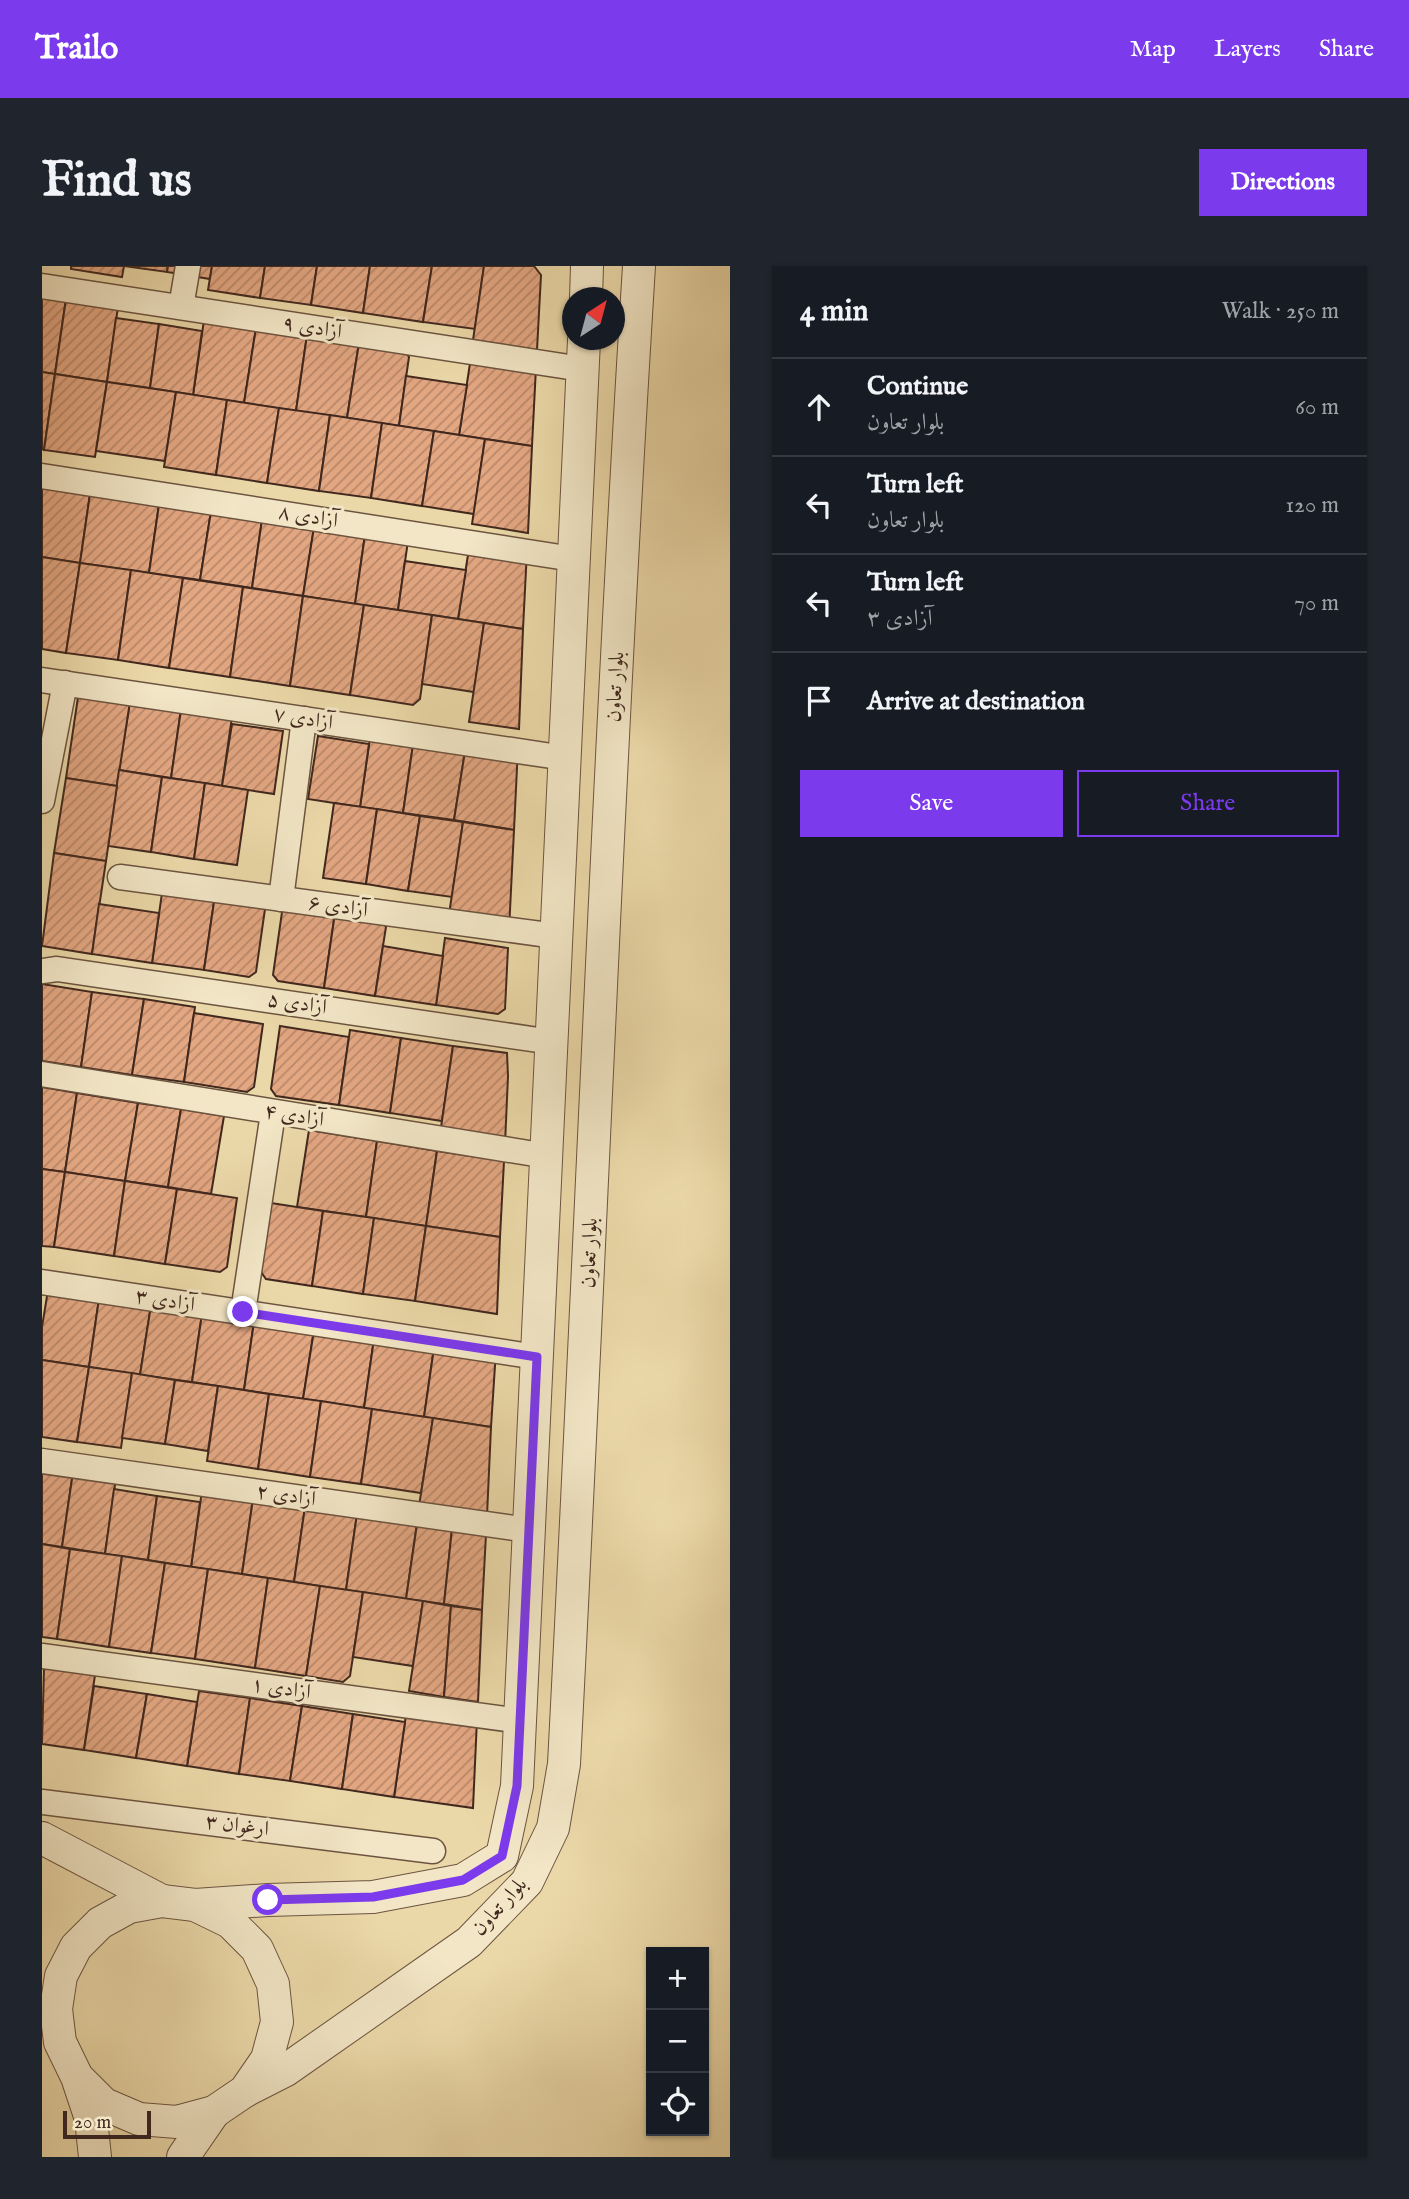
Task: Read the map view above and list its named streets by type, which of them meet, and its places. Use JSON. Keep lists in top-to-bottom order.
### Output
{
  "streets": {
    "street": [
      "آزادی ۹",
      "آزادی ۸",
      "بلوار تعاون",
      "آزادی ۷",
      "آزادی ۶",
      "آزادی ۵",
      "آزادی ۴",
      "آزادی ۳",
      "آزادی ۲",
      "آزادی ۱",
      "ارغوان ۳"
    ]
  },
  "crossings": [
    ["آزادی ۹", "بلوار تعاون"],
    ["آزادی ۸", "بلوار تعاون"],
    ["بلوار تعاون", "آزادی ۷"],
    ["بلوار تعاون", "آزادی ۶"],
    ["بلوار تعاون", "آزادی ۵"],
    ["بلوار تعاون", "آزادی ۴"],
    ["بلوار تعاون", "آزادی ۳"],
    ["بلوار تعاون", "آزادی ۲"],
    ["بلوار تعاون", "آزادی ۱"]
  ],
  "scale_bar": "20 m",
  "north": "top right",
  "page": {
    "header": "Trailo",
    "nav": ["Map", "Layers", "Share"],
    "buttons": [
      "Directions",
      ["Save", "Share"]
    ],
    "title": "Find us",
    "heading": ["4 min", "Walk · 250 m"],
    "list": [
      ["Continue", "بلوار تعاون", "60 m"],
      ["Turn left", "بلوار تعاون", "120 m"],
      ["Turn left", "آزادی ۳", "70 m"],
      "Arrive at destination"
    ],
    "map_buttons": ["+", "−"],
    "scale": "20 m"
  }
}
